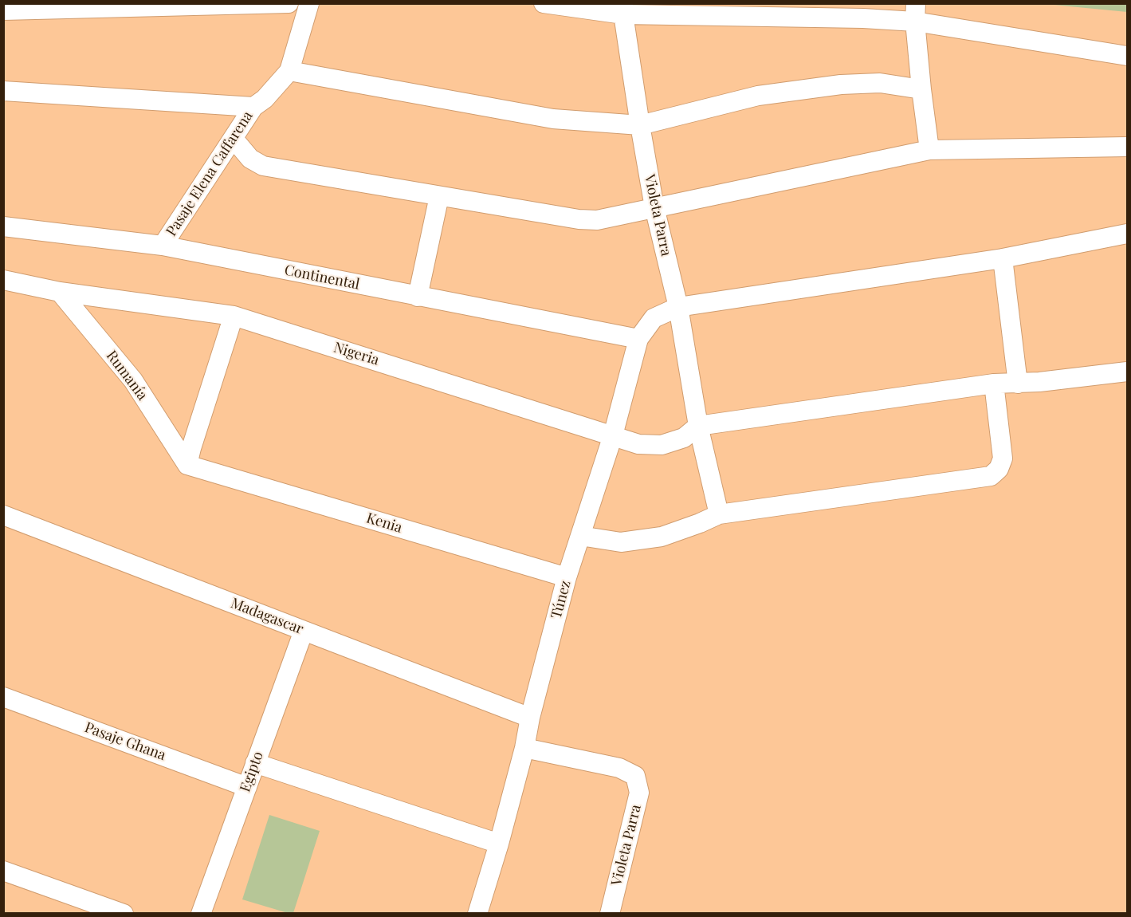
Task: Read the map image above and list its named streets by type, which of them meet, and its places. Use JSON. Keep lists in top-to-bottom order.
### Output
{
  "streets": {
    "street": [
      "Pasaje Elena Caffarena",
      "Violeta Parra",
      "Continental",
      "Nigeria",
      "Rumanía",
      "Kenia",
      "Túnez",
      "Madagascar",
      "Pasaje Ghana",
      "Egipto"
    ]
  },
  "crossings": [
    ["Pasaje Elena Caffarena", "Continental"],
    ["Violeta Parra", "Nigeria"],
    ["Violeta Parra", "Túnez"],
    ["Continental", "Túnez"],
    ["Nigeria", "Rumanía"],
    ["Nigeria", "Túnez"],
    ["Rumanía", "Kenia"],
    ["Kenia", "Túnez"],
    ["Túnez", "Madagascar"],
    ["Madagascar", "Egipto"],
    ["Pasaje Ghana", "Egipto"]
  ]
}
